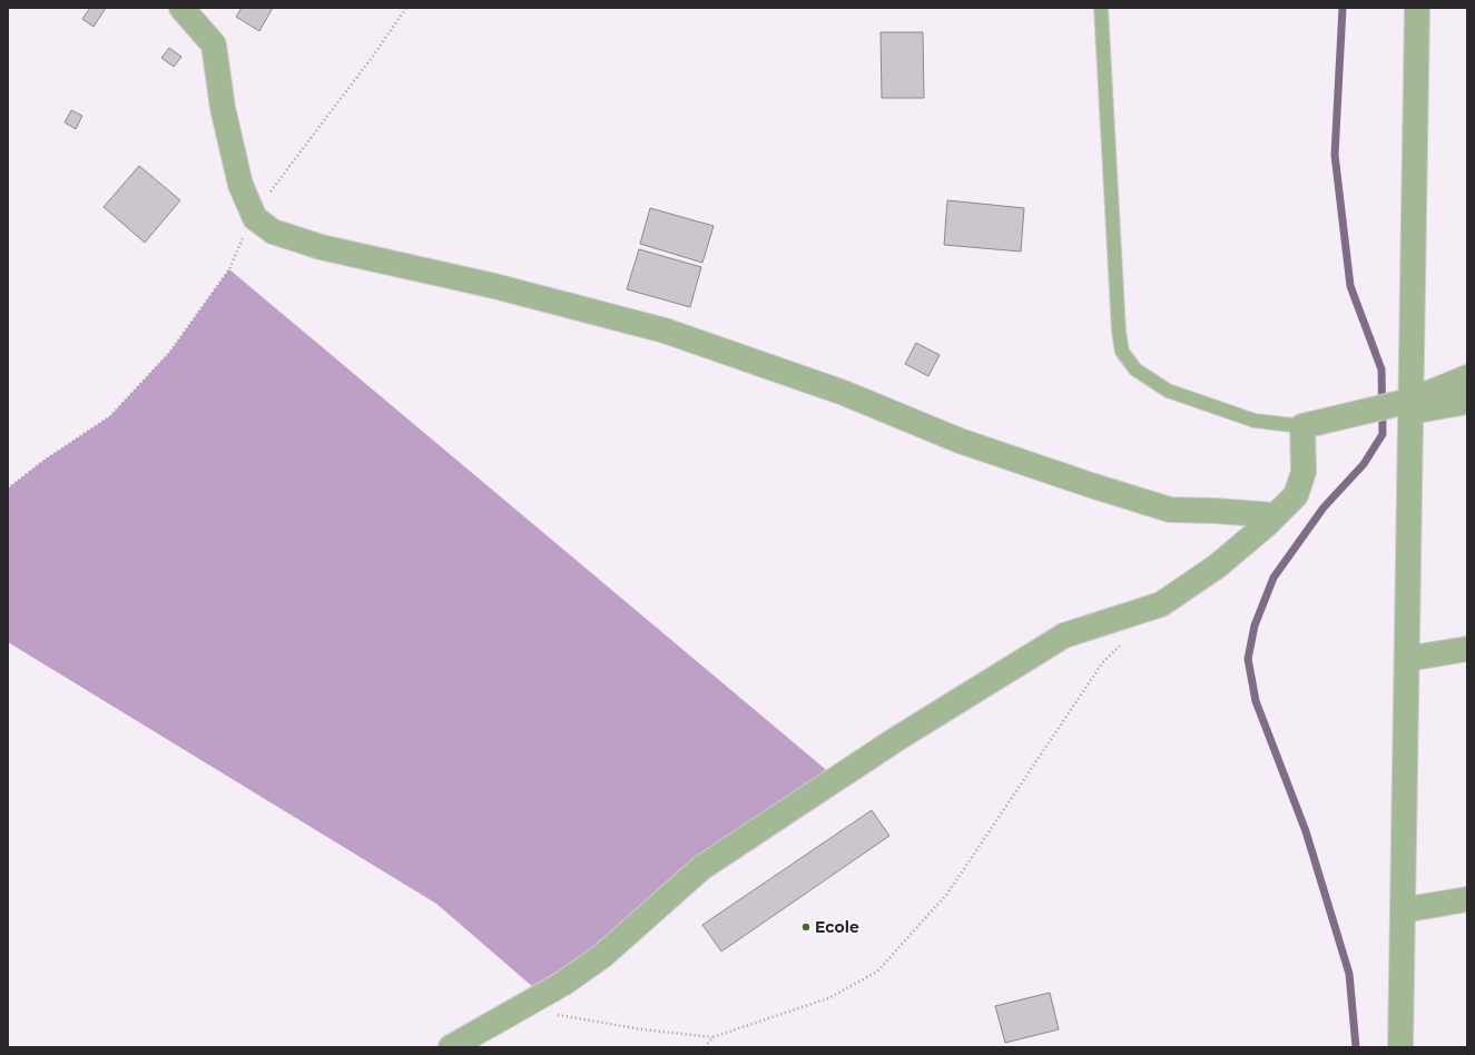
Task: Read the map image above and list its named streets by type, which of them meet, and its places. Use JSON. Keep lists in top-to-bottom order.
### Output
{
  "places": ["Ecole"]
}
